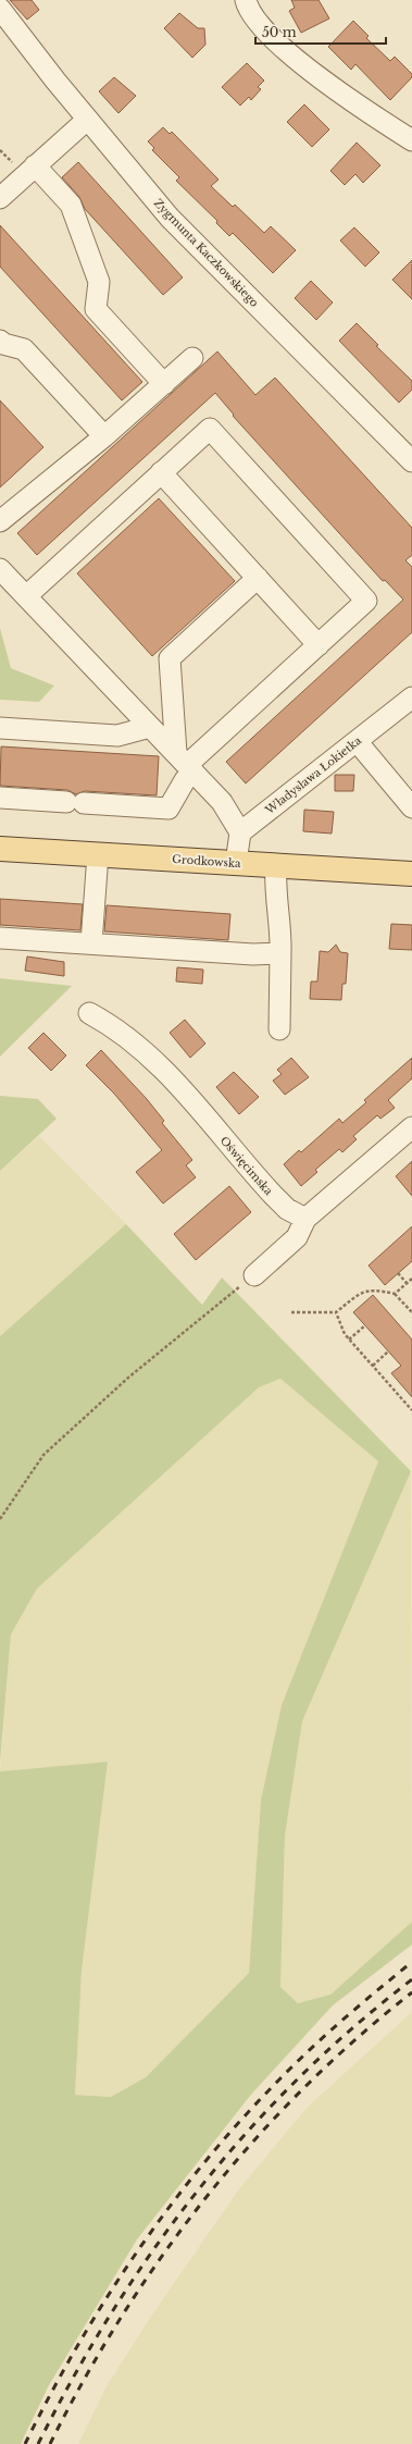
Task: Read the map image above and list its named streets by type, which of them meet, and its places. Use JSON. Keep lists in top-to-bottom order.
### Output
{
  "streets": {
    "main road": ["Grodkowska"],
    "street": ["Zygmunta Kaczkowskiego", "Władysława Łokietka", "Oświęcimska"]
  },
  "scale_bar": "50 m"
}
